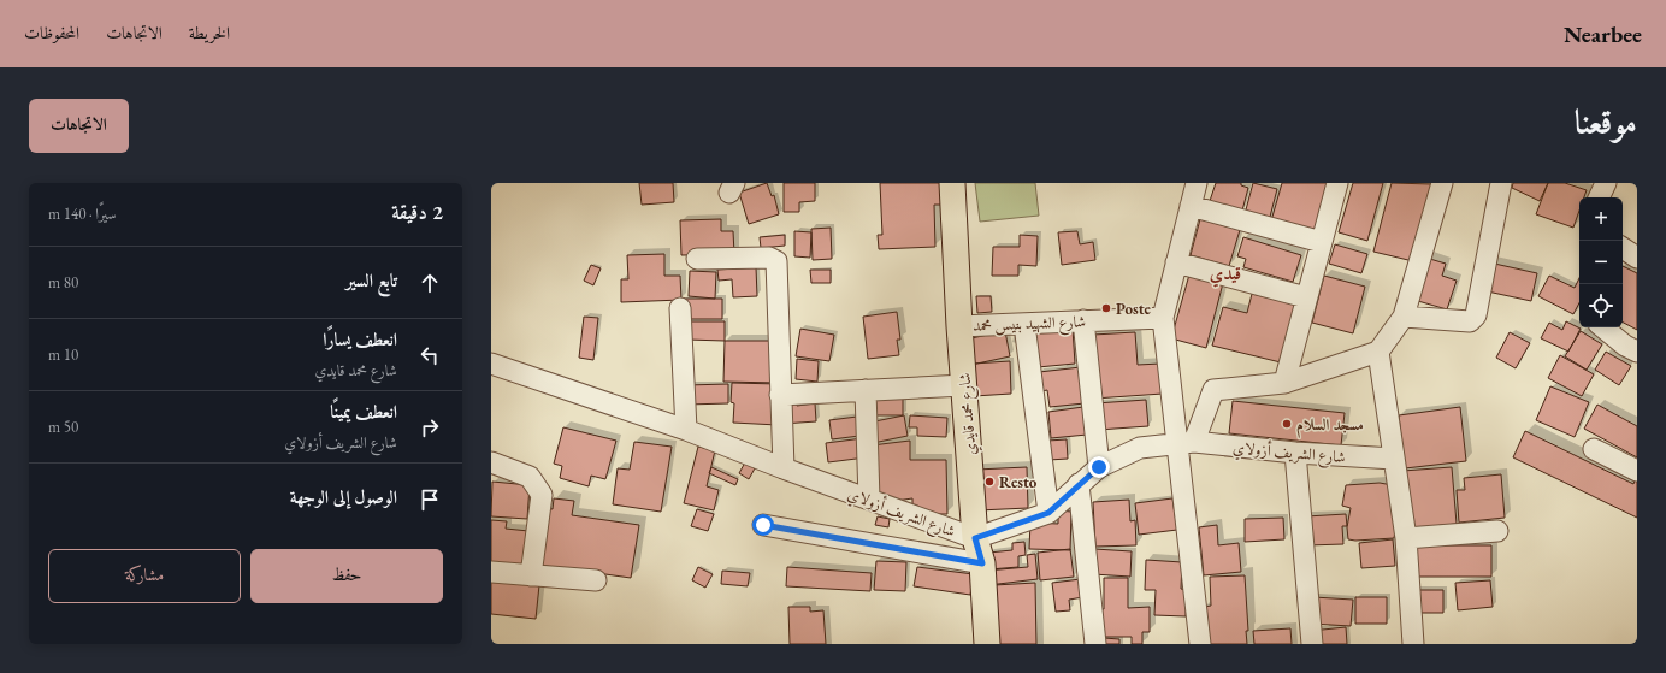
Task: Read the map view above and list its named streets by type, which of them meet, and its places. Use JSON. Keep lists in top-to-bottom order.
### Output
{
  "streets": {
    "main road": ["شارع محمد قايدي"],
    "street": ["شارع الشهيد بنيس محمد", "شارع الشريف أزولاي"]
  },
  "crossings": [
    ["شارع الشهيد بنيس محمد", "شارع محمد قايدي"],
    ["شارع محمد قايدي", "شارع الشريف أزولاي"]
  ],
  "districts": ["قيدي"],
  "places": ["Poste", "مسجد السلام", "Resto"],
  "page": {
    "header": "Nearbee",
    "nav": ["الخريطة", "الاتجاهات", "المحفوظات"],
    "title": "موقعنا",
    "buttons": [
      "الاتجاهات",
      ["حفظ", "مشاركة"]
    ],
    "heading": ["2 دقيقة", "سيرًا · 140 m"],
    "map_buttons": ["+", "−"],
    "list": [
      ["تابع السير", "80 m"],
      ["انعطف يسارًا", "شارع محمد قايدي", "10 m"],
      ["انعطف يمينًا", "شارع الشريف أزولاي", "50 m"],
      "الوصول إلى الوجهة"
    ]
  }
}
